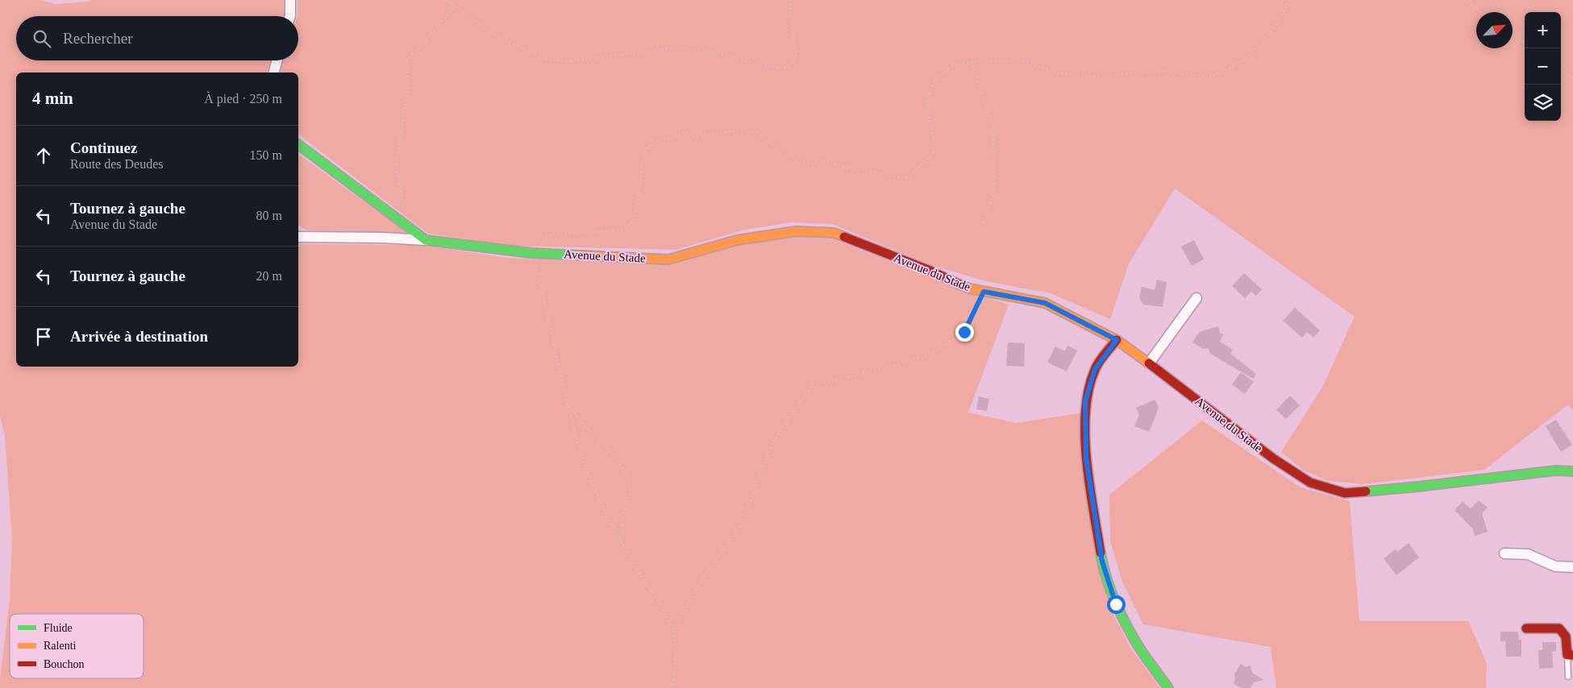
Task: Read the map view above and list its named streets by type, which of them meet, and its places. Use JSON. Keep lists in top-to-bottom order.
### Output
{
  "streets": {
    "street": ["Avenue du Stade"]
  },
  "legend": ["Fluide", "Ralenti", "Bouchon"],
  "north": "top right",
  "page": {
    "map_buttons": ["+", "−"],
    "search": "Rechercher",
    "heading": ["4 min", "À pied · 250 m"],
    "list": [
      ["Continuez", "Route des Deudes", "150 m"],
      ["Tournez à gauche", "Avenue du Stade", "80 m"],
      ["Tournez à gauche", "20 m"],
      "Arrivée à destination"
    ]
  }
}
